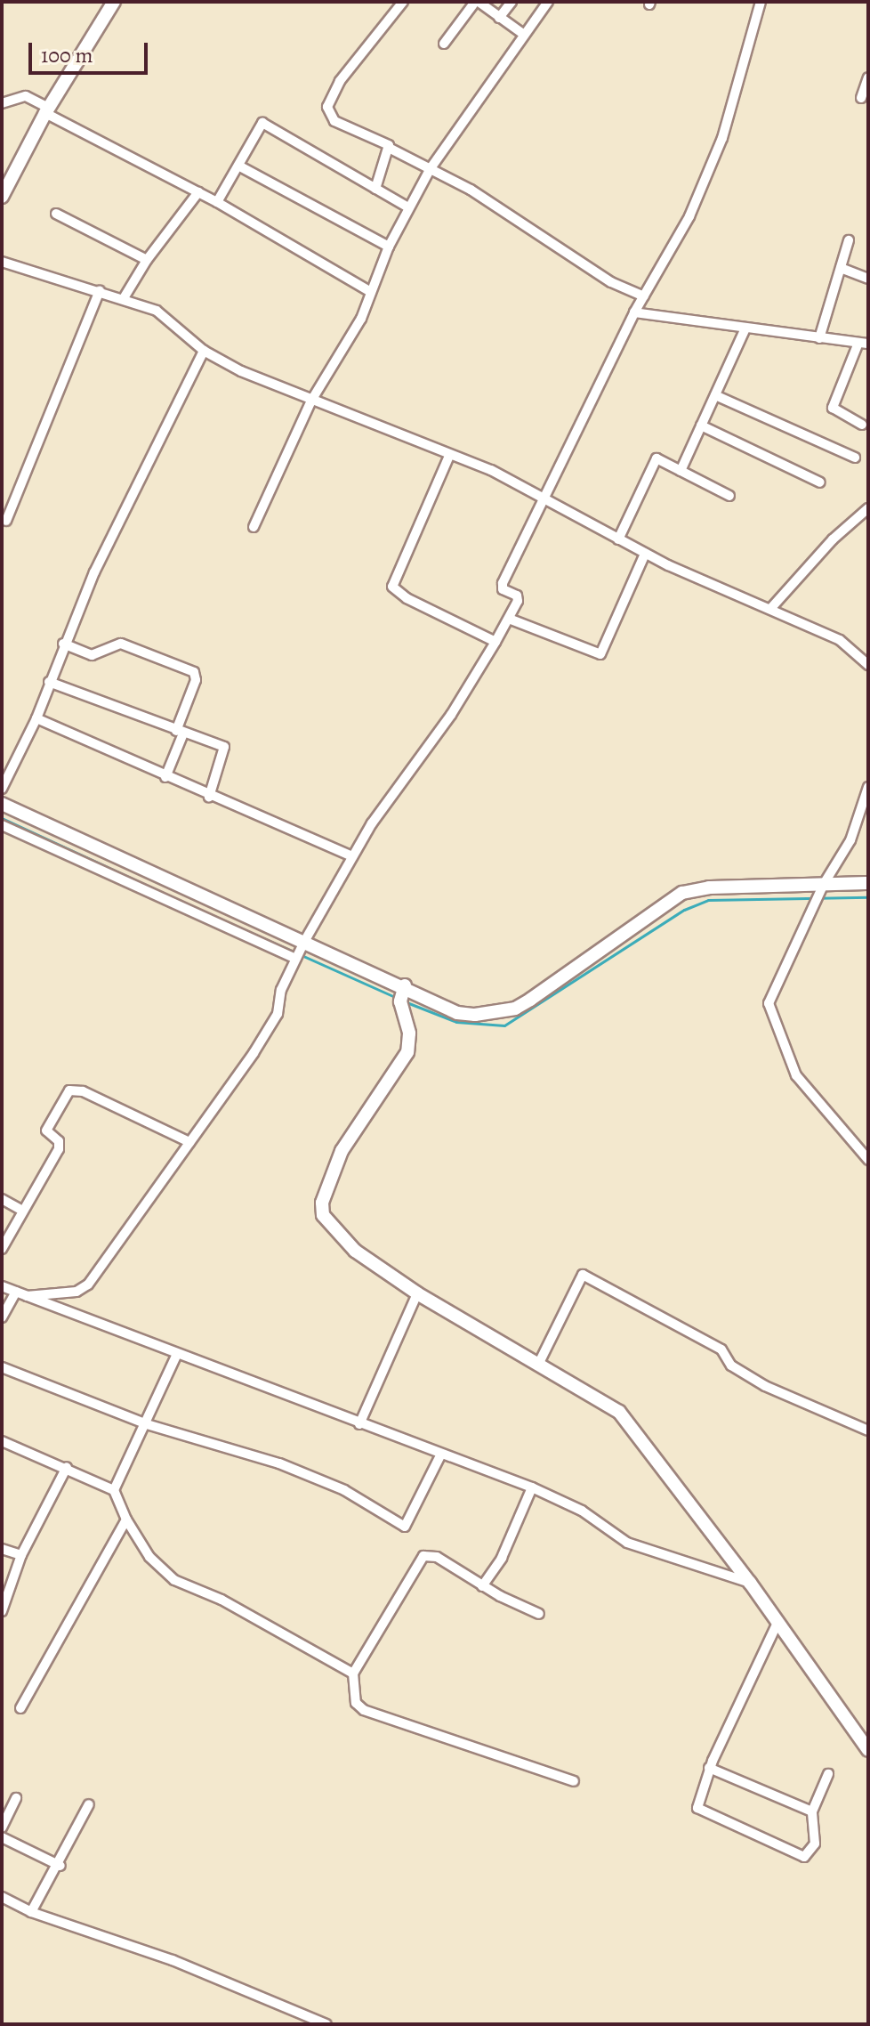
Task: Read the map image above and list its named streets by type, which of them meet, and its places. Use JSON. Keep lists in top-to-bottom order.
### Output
{
  "scale_bar": "100 m"
}
